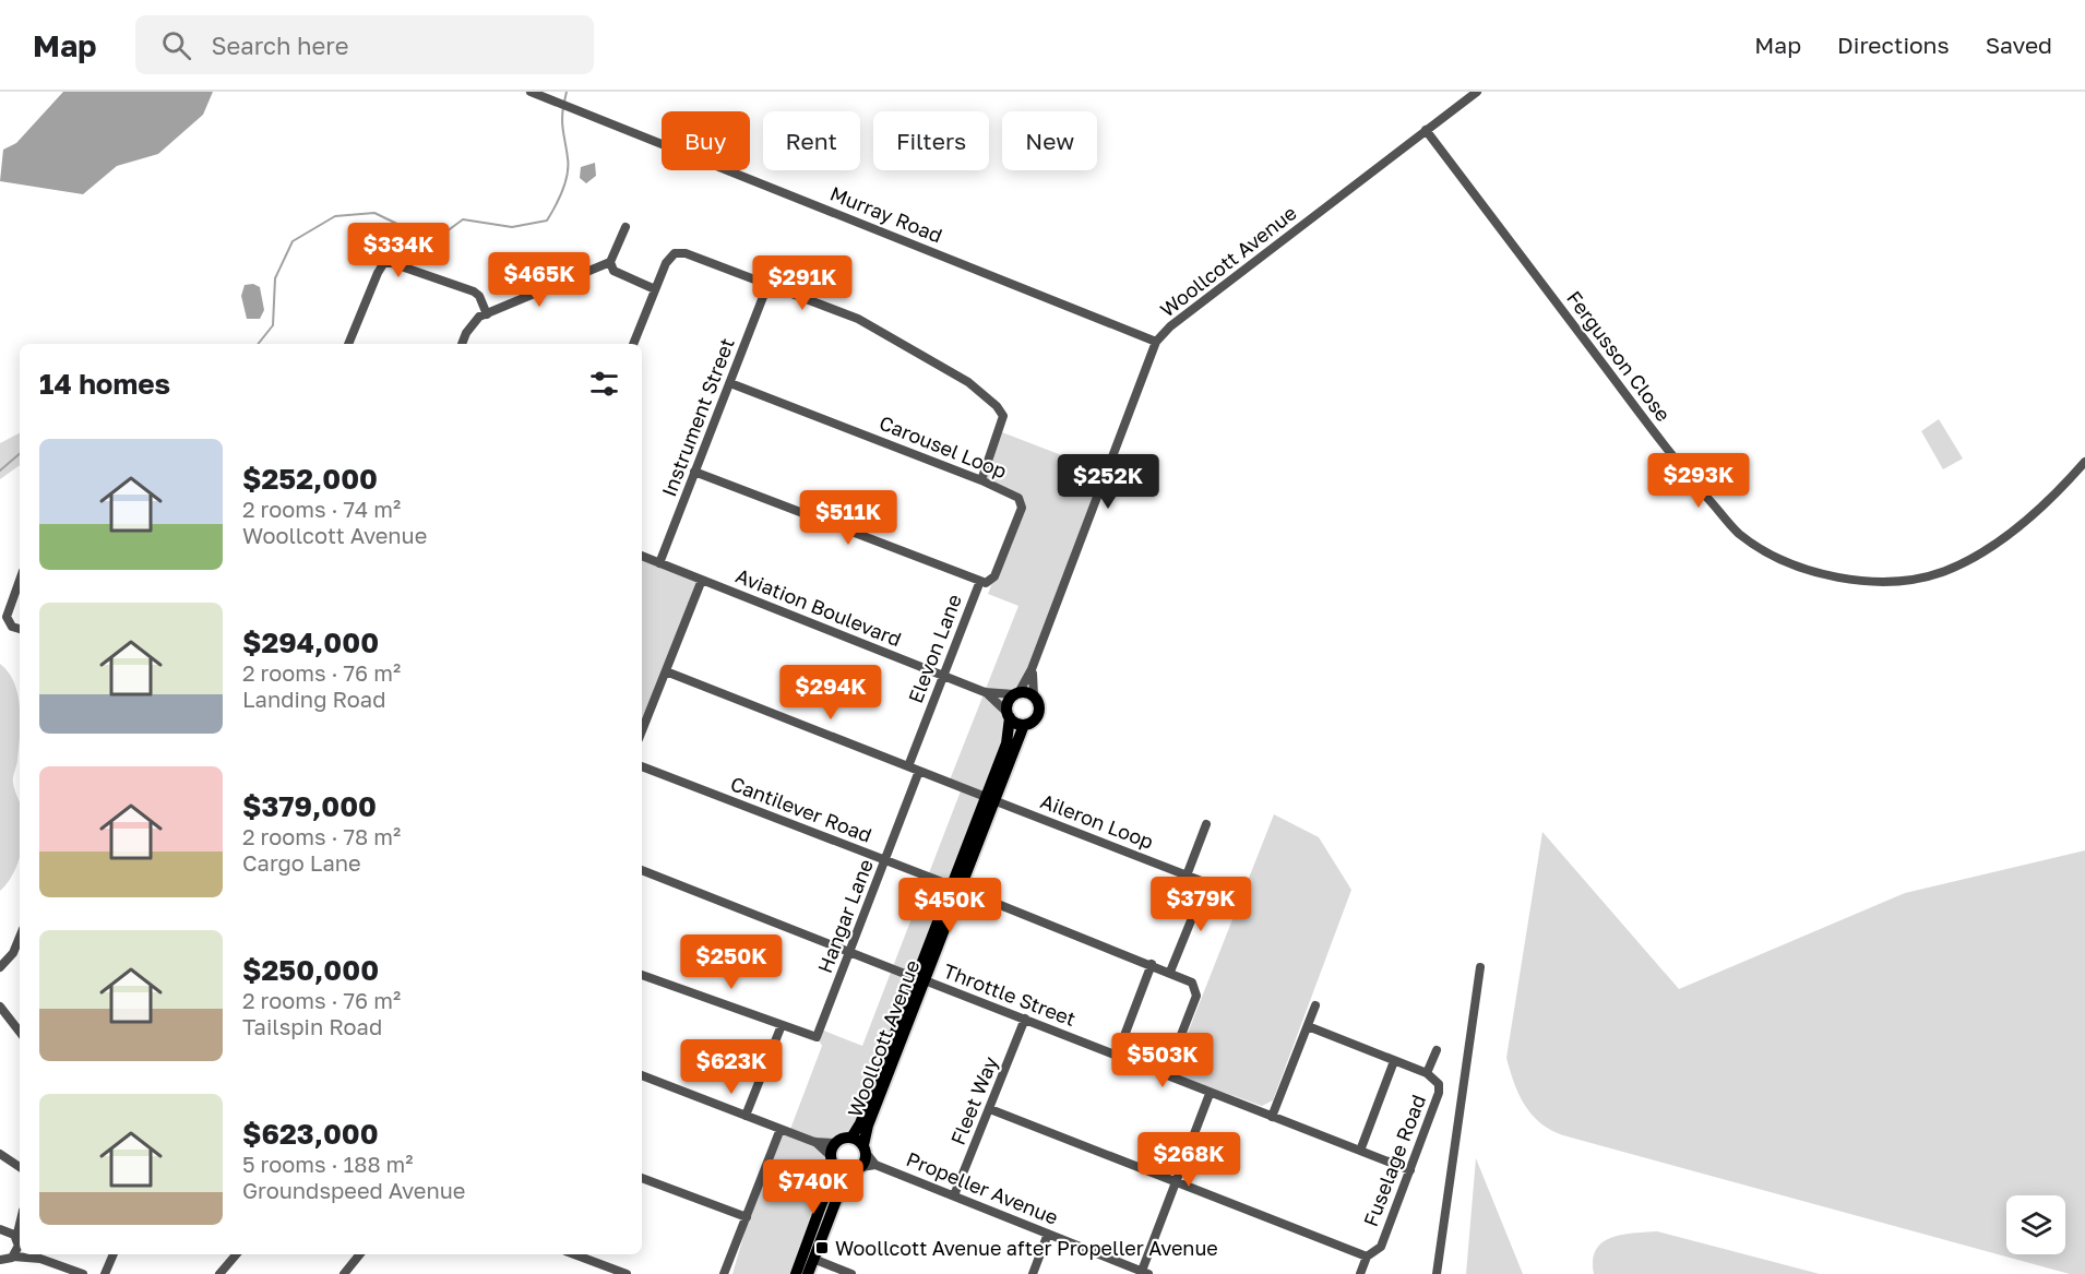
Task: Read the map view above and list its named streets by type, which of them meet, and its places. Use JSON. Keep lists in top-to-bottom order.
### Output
{
  "streets": {
    "main road": ["Woollcott Avenue"],
    "street": [
      "Murray Road",
      "Fergusson Close",
      "Instrument Street",
      "Carousel Loop",
      "Aviation Boulevard",
      "Elevon Lane",
      "Cantilever Road",
      "Aileron Loop",
      "Hangar Lane",
      "Throttle Street",
      "Fleet Way",
      "Fuselage Road",
      "Propeller Avenue"
    ]
  },
  "crossings": [
    ["Murray Road", "Woollcott Avenue"],
    ["Woollcott Avenue", "Fergusson Close"],
    ["Woollcott Avenue", "Aviation Boulevard"],
    ["Woollcott Avenue", "Cantilever Road"],
    ["Woollcott Avenue", "Aileron Loop"],
    ["Woollcott Avenue", "Throttle Street"],
    ["Woollcott Avenue", "Propeller Avenue"],
    ["Instrument Street", "Carousel Loop"],
    ["Instrument Street", "Aviation Boulevard"],
    ["Carousel Loop", "Elevon Lane"],
    ["Aviation Boulevard", "Elevon Lane"],
    ["Elevon Lane", "Aileron Loop"],
    ["Cantilever Road", "Hangar Lane"],
    ["Cantilever Road", "Throttle Street"],
    ["Aileron Loop", "Hangar Lane"],
    ["Hangar Lane", "Throttle Street"],
    ["Throttle Street", "Fleet Way"],
    ["Throttle Street", "Fuselage Road"],
    ["Fleet Way", "Propeller Avenue"]
  ],
  "places": {
    "transit": ["Woollcott Avenue after Propeller Avenue"]
  },
  "page": {
    "header": "Map",
    "search": "Search here",
    "nav": ["Map", "Directions", "Saved"],
    "chip": [
      "Buy",
      "Rent",
      "Filters",
      "New"
    ],
    "price": [
      "$334K",
      "$465K",
      "$291K",
      "$293K",
      "$252K",
      "$511K",
      "$294K",
      "$379K",
      "$450K",
      "$250K",
      "$503K",
      "$623K",
      "$268K",
      "$740K"
    ],
    "heading": "14 homes",
    "list": [
      {
        "name": "$252,000",
        "note": "2 rooms · 74 m² · Woollcott Avenue"
      },
      {
        "name": "$294,000",
        "note": "2 rooms · 76 m² · Landing Road"
      },
      {
        "name": "$379,000",
        "note": "2 rooms · 78 m² · Cargo Lane"
      },
      {
        "name": "$250,000",
        "note": "2 rooms · 76 m² · Tailspin Road"
      },
      {
        "name": "$623,000",
        "note": "5 rooms · 188 m² · Groundspeed Avenue"
      }
    ]
  }
}
